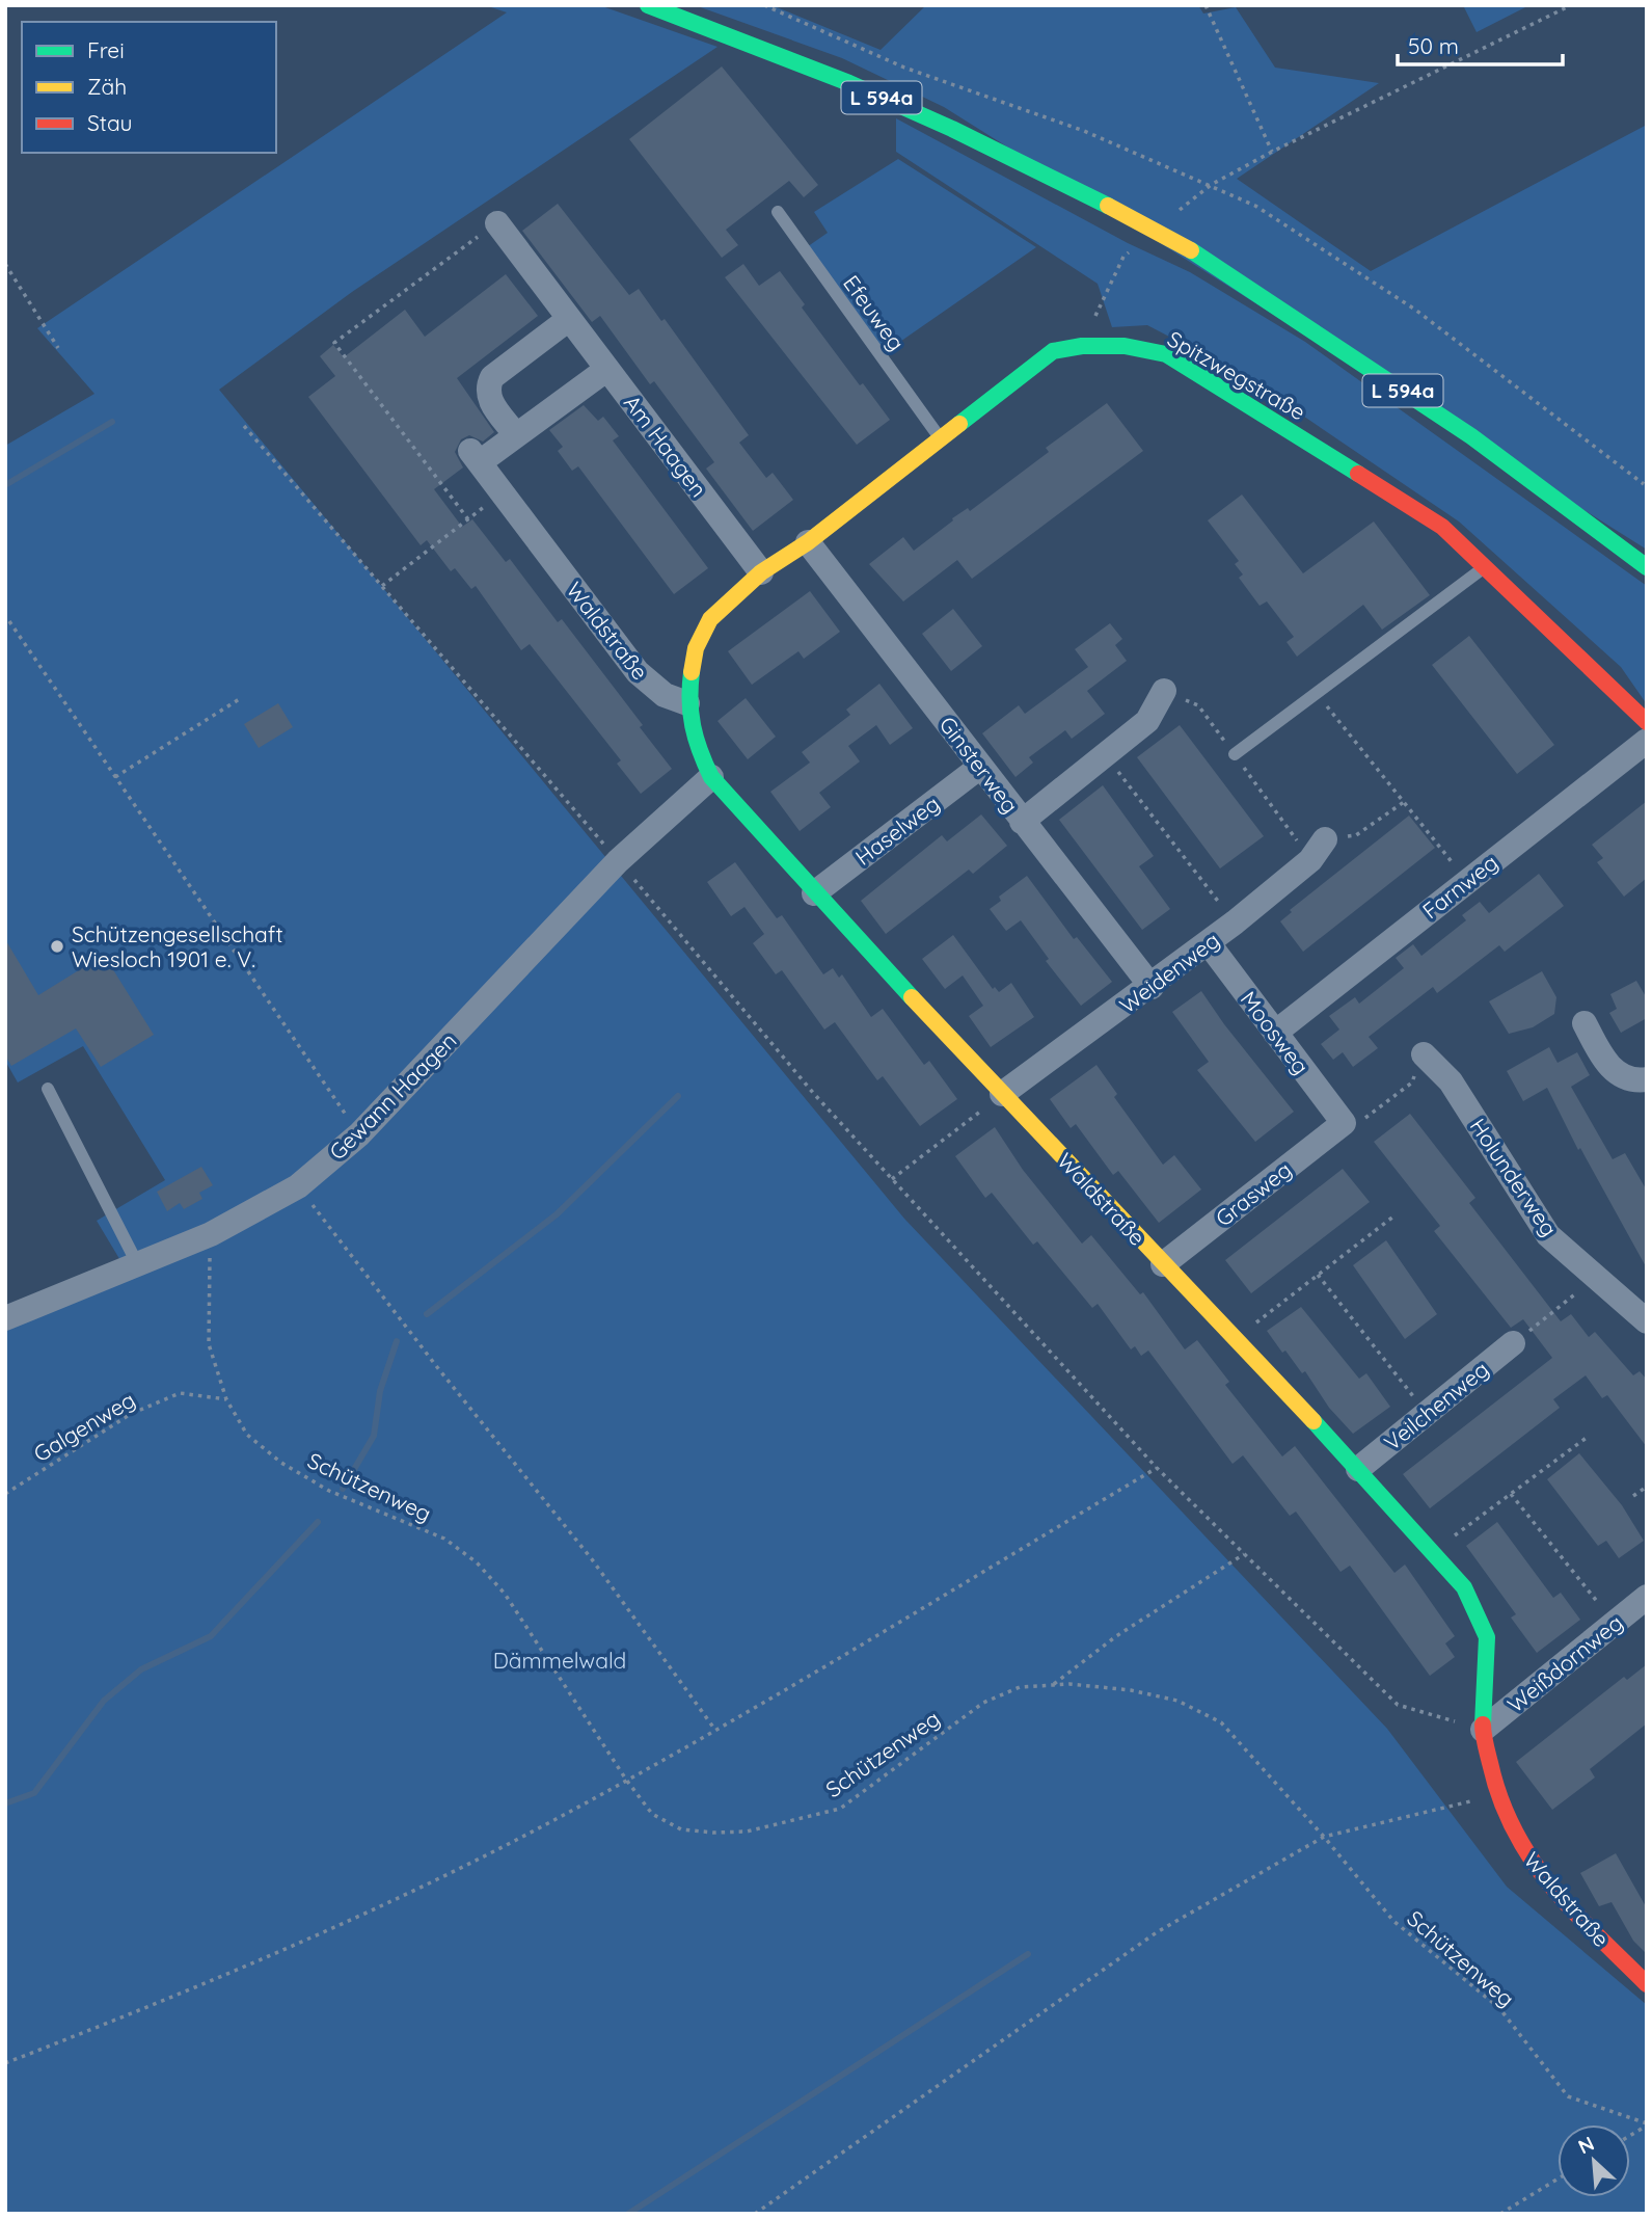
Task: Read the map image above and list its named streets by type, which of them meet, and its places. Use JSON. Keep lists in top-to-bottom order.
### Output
{
  "streets": {
    "street": [
      "L 594a",
      "Spitzwegstraße",
      "Am Haagen",
      "Waldstraße",
      "Ginsterweg",
      "Haselweg",
      "Farnweg",
      "Weidenweg",
      "Moosweg",
      "Gewann Haagen",
      "Holunderweg",
      "Grasweg",
      "Veilchenweg",
      "Weißdornweg"
    ],
    "lane": ["Efeuweg"],
    "path": ["Galgenweg", "Schützenweg"]
  },
  "crossings": [
    ["Efeuweg", "Spitzwegstraße"],
    ["Spitzwegstraße", "Am Haagen"],
    ["Spitzwegstraße", "Waldstraße"],
    ["Spitzwegstraße", "Ginsterweg"],
    ["Waldstraße", "Haselweg"],
    ["Waldstraße", "Weidenweg"],
    ["Waldstraße", "Gewann Haagen"],
    ["Waldstraße", "Grasweg"],
    ["Waldstraße", "Veilchenweg"],
    ["Waldstraße", "Weißdornweg"],
    ["Ginsterweg", "Haselweg"],
    ["Ginsterweg", "Weidenweg"],
    ["Farnweg", "Moosweg"],
    ["Weidenweg", "Moosweg"],
    ["Moosweg", "Grasweg"],
    ["Gewann Haagen", "Schützenweg"],
    ["Galgenweg", "Schützenweg"]
  ],
  "parks": ["Dämmelwald"],
  "places": ["Schützengesellschaft Wiesloch 1901 e. V."],
  "legend": ["Frei", "Zäh", "Stau"],
  "scale_bar": "50 m",
  "north": "top left"
}
